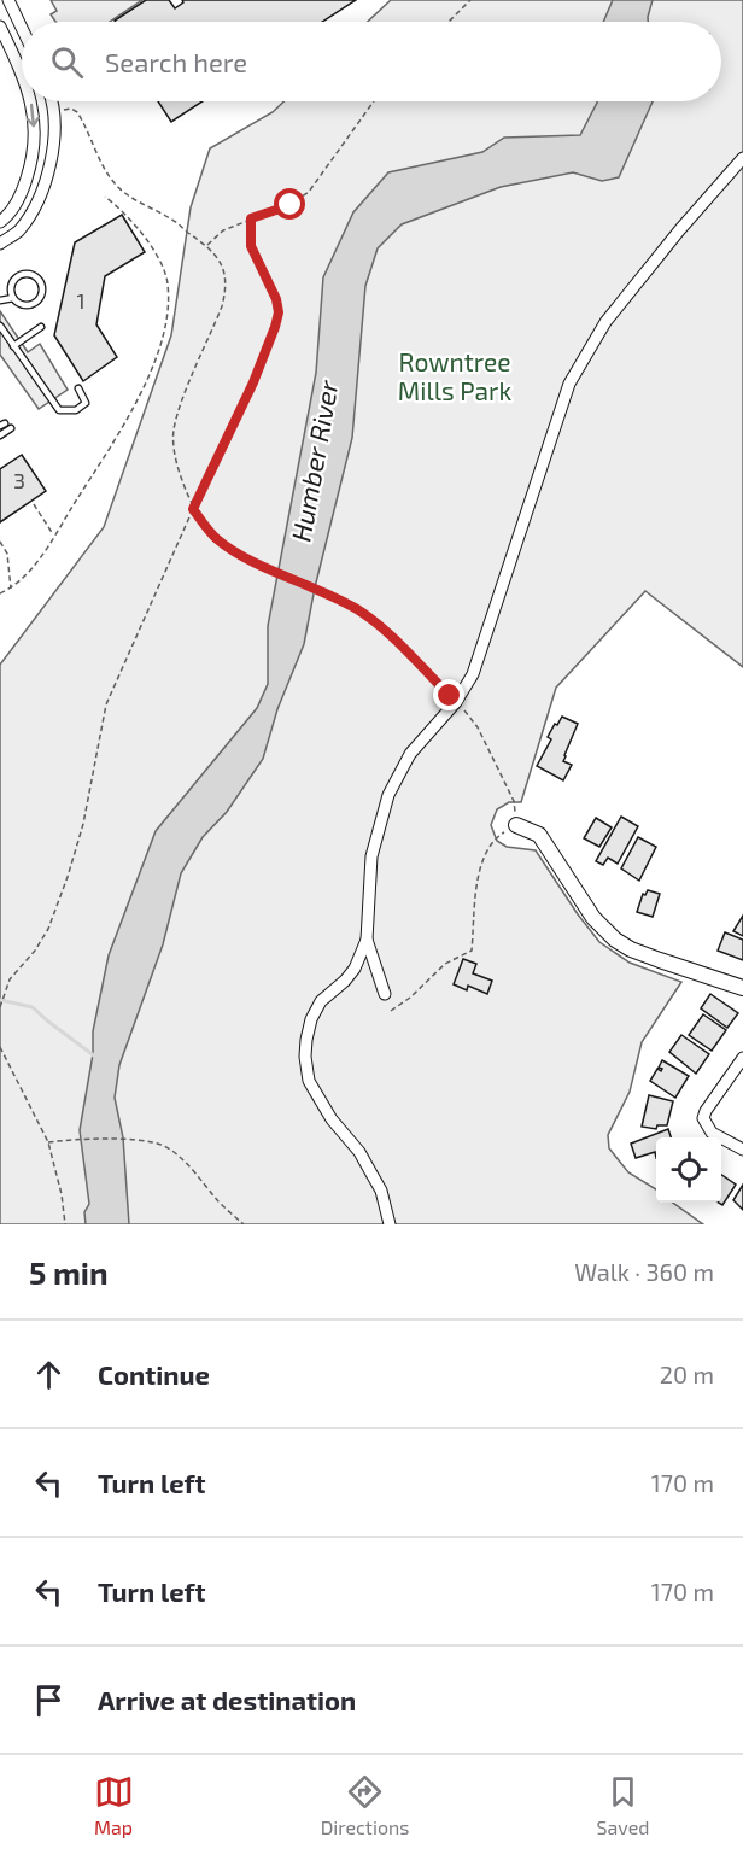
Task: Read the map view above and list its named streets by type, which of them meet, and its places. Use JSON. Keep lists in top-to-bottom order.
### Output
{
  "water": ["Humber River"],
  "parks": ["Rowntree Mills Park"],
  "house_numbers": ["1", "3"],
  "page": {
    "search": "Search here",
    "heading": ["5 min", "Walk · 360 m"],
    "list": [
      ["Continue", "20 m"],
      ["Turn left", "170 m"],
      ["Turn left", "170 m"],
      "Arrive at destination"
    ],
    "nav": ["Map", "Directions", "Saved"]
  }
}
